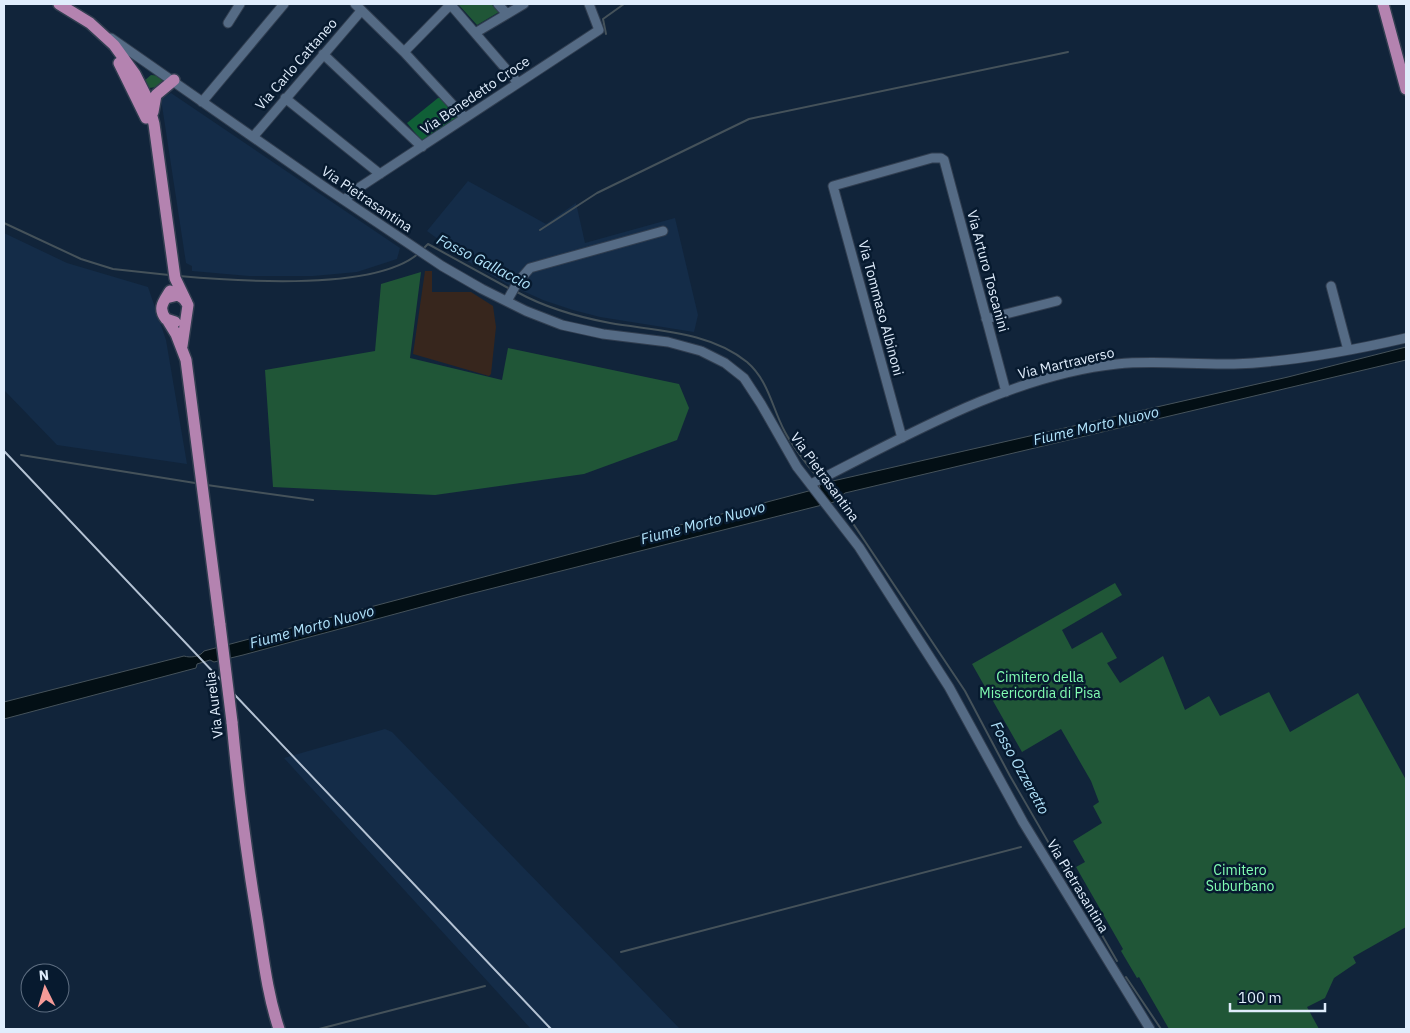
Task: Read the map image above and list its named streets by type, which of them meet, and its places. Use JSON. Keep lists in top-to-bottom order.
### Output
{
  "streets": {
    "main road": ["Via Aurelia"],
    "street": [
      "Via Carlo Cattaneo",
      "Via Benedetto Croce",
      "Via Pietrasantina",
      "Via Arturo Toscanini",
      "Via Tommaso Albinoni",
      "Via Martraverso"
    ]
  },
  "crossings": [
    ["Via Carlo Cattaneo", "Via Pietrasantina"],
    ["Via Benedetto Croce", "Via Pietrasantina"],
    ["Via Pietrasantina", "Via Martraverso"],
    ["Via Arturo Toscanini", "Via Tommaso Albinoni"],
    ["Via Arturo Toscanini", "Via Martraverso"],
    ["Via Tommaso Albinoni", "Via Martraverso"]
  ],
  "water": ["Fosso Gallaccio", "Fiume Morto Nuovo", "Fosso Ozzeretto"],
  "parks": ["Cimitero della Misericordia di Pisa", "Cimitero Suburbano"],
  "scale_bar": "100 m",
  "north": "top"
}
